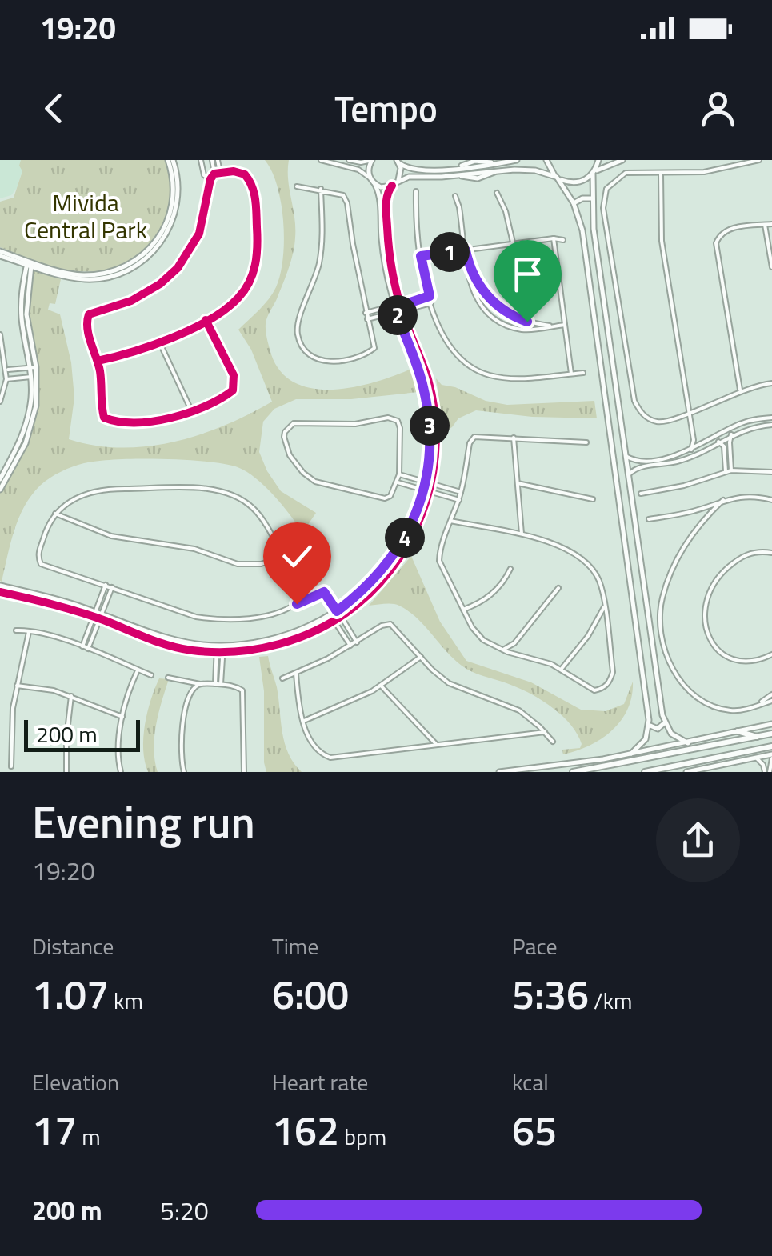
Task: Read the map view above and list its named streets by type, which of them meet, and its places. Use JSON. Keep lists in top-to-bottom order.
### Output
{
  "parks": ["Mivida Central Park"],
  "scale_bar": "200 m",
  "page": {
    "status": "19:20",
    "header": "Tempo",
    "pins": [
      "1",
      "2",
      "3",
      "4"
    ],
    "scale": "200 m",
    "heading": ["Evening run", "19:20"],
    "stats": [
      ["Distance", "1.07 km"],
      ["Time", "6:00"],
      ["Pace", "5:36 /km"],
      ["Elevation", "17 m"],
      ["Heart rate", "162 bpm"],
      ["kcal", "65"]
    ],
    "list": [
      {
        "name": "200 m",
        "note": "5:20"
      }
    ]
  }
}
